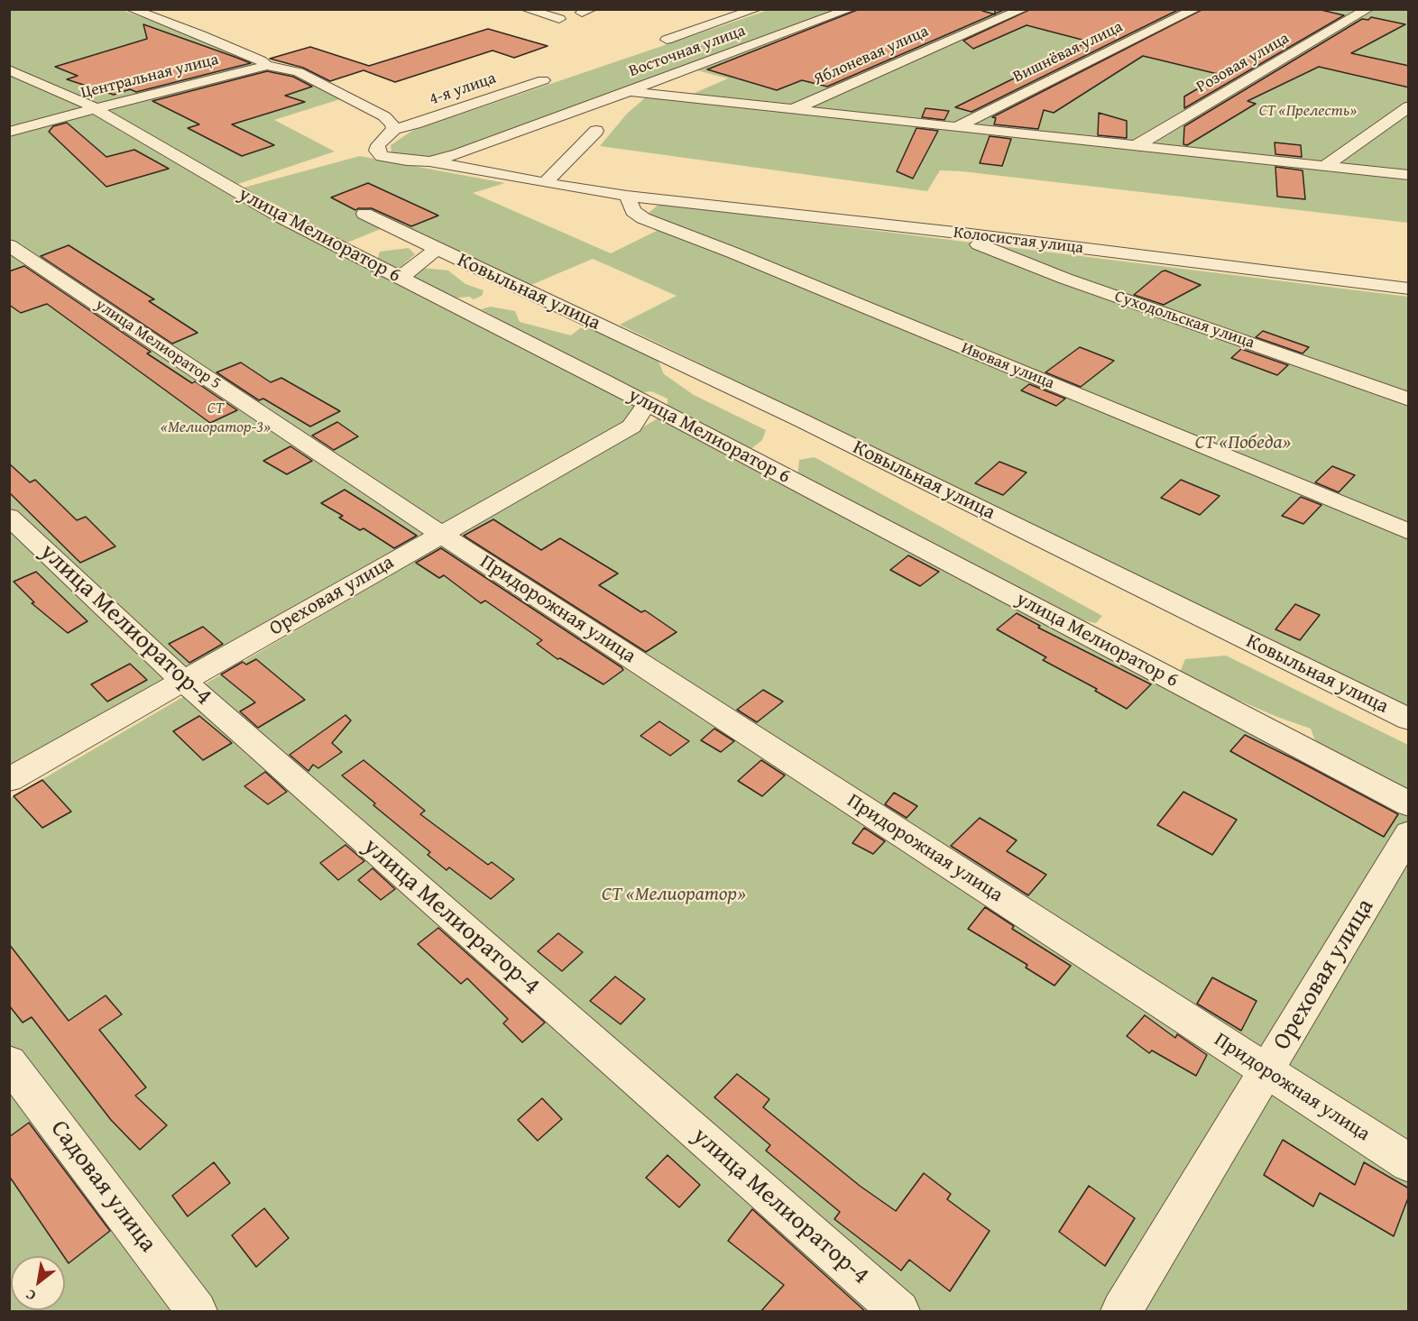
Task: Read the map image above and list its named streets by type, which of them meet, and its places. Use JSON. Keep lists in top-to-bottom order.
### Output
{
  "streets": {
    "street": [
      "Восточная улица",
      "Вишнёвая улица",
      "Яблоневая улица",
      "Розовая улица",
      "Центральная улица",
      "4-я улица",
      "улица Мелиоратор 6",
      "Колосистая улица",
      "Ковыльная улица",
      "Суходольская улица",
      "улица Мелиоратор 5",
      "Ивовая улица",
      "Ореховая улица",
      "Придорожная улица",
      "улица Мелиоратор-4",
      "Садовая улица"
    ]
  },
  "crossings": [
    ["Восточная улица", "Колосистая улица"],
    ["Центральная улица", "4-я улица"],
    ["Центральная улица", "улица Мелиоратор 6"],
    ["улица Мелиоратор 6", "Ковыльная улица"],
    ["улица Мелиоратор 6", "Ореховая улица"],
    ["Колосистая улица", "Суходольская улица"],
    ["Колосистая улица", "Ивовая улица"],
    ["улица Мелиоратор 5", "Ореховая улица"],
    ["улица Мелиоратор 5", "Придорожная улица"],
    ["Ореховая улица", "Придорожная улица"],
    ["Ореховая улица", "улица Мелиоратор-4"]
  ],
  "parks": [
    "СТ «Прелесть»",
    "СТ «Мелиоратор-3»",
    "СТ «Победа»",
    "СТ «Мелиоратор»"
  ],
  "north": "bottom left"
}
